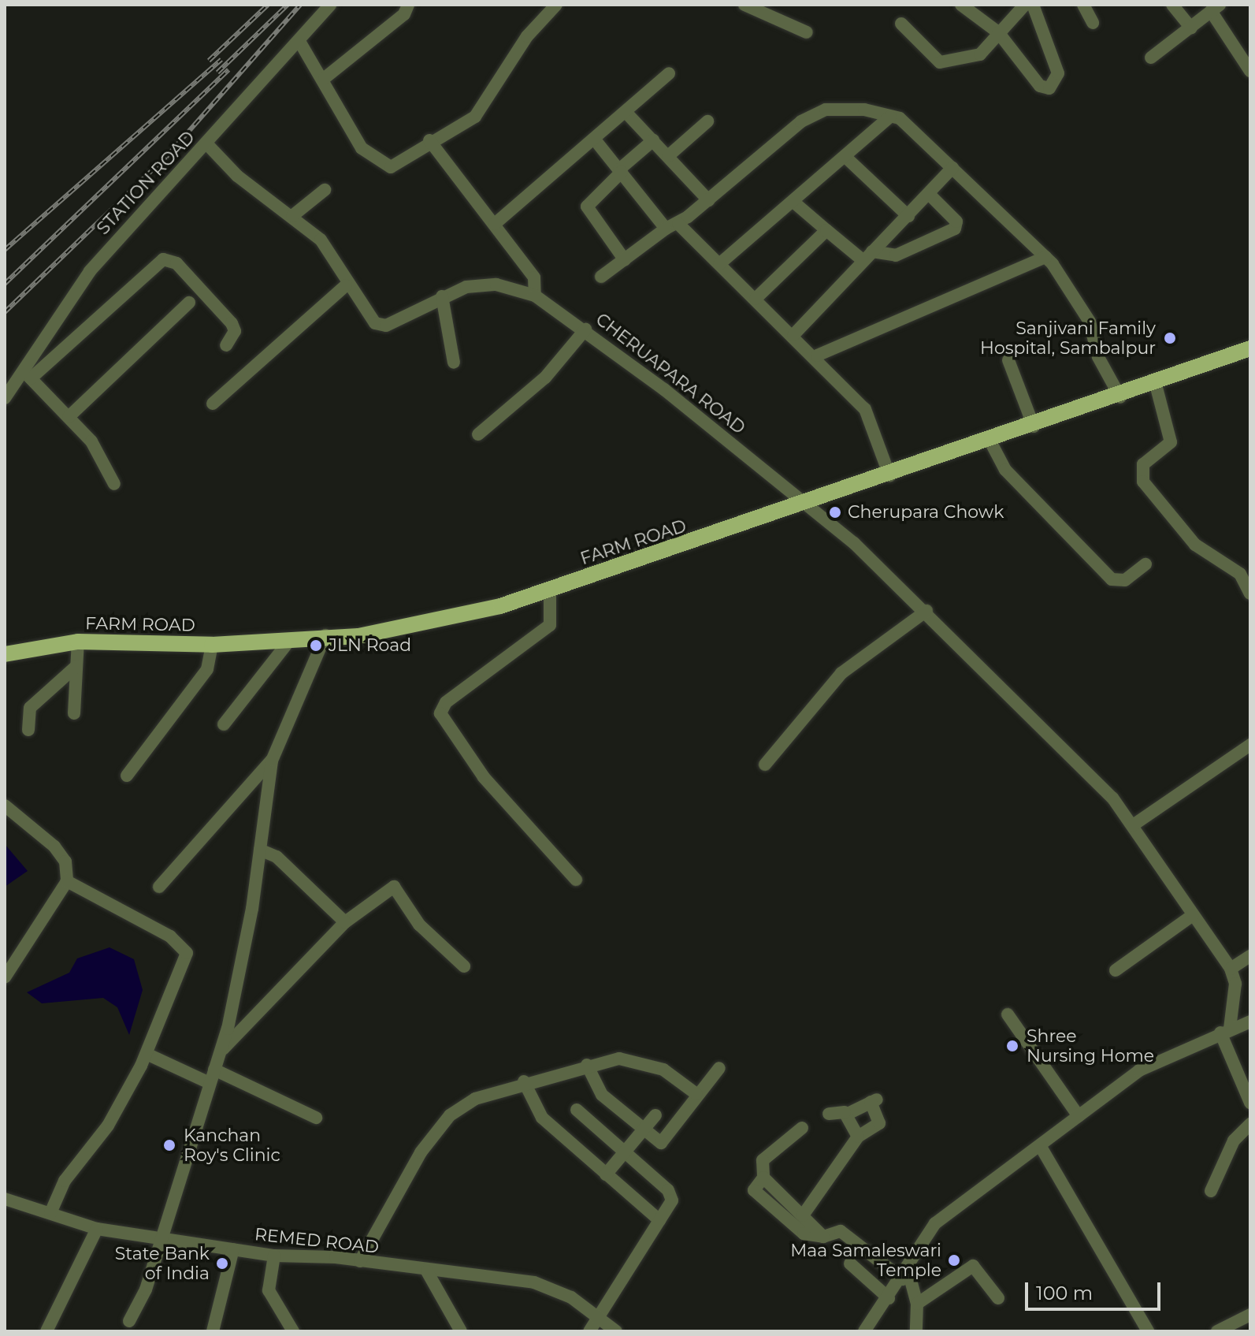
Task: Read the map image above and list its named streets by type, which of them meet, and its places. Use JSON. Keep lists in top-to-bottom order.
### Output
{
  "streets": {
    "main road": ["FARM ROAD"],
    "street": ["STATION ROAD", "CHERUAPARA ROAD", "REMED ROAD"]
  },
  "crossings": [
    ["STATION ROAD", "CHERUAPARA ROAD"],
    ["CHERUAPARA ROAD", "FARM ROAD"]
  ],
  "places": [
    "Sanjivani Family Hospital, Sambalpur",
    "Cherupara Chowk",
    "JLN Road",
    "Shree Nursing Home",
    "Kanchan Roy's Clinic",
    "Maa Samaleswari Temple",
    "State Bank of India"
  ],
  "scale_bar": "100 m"
}
